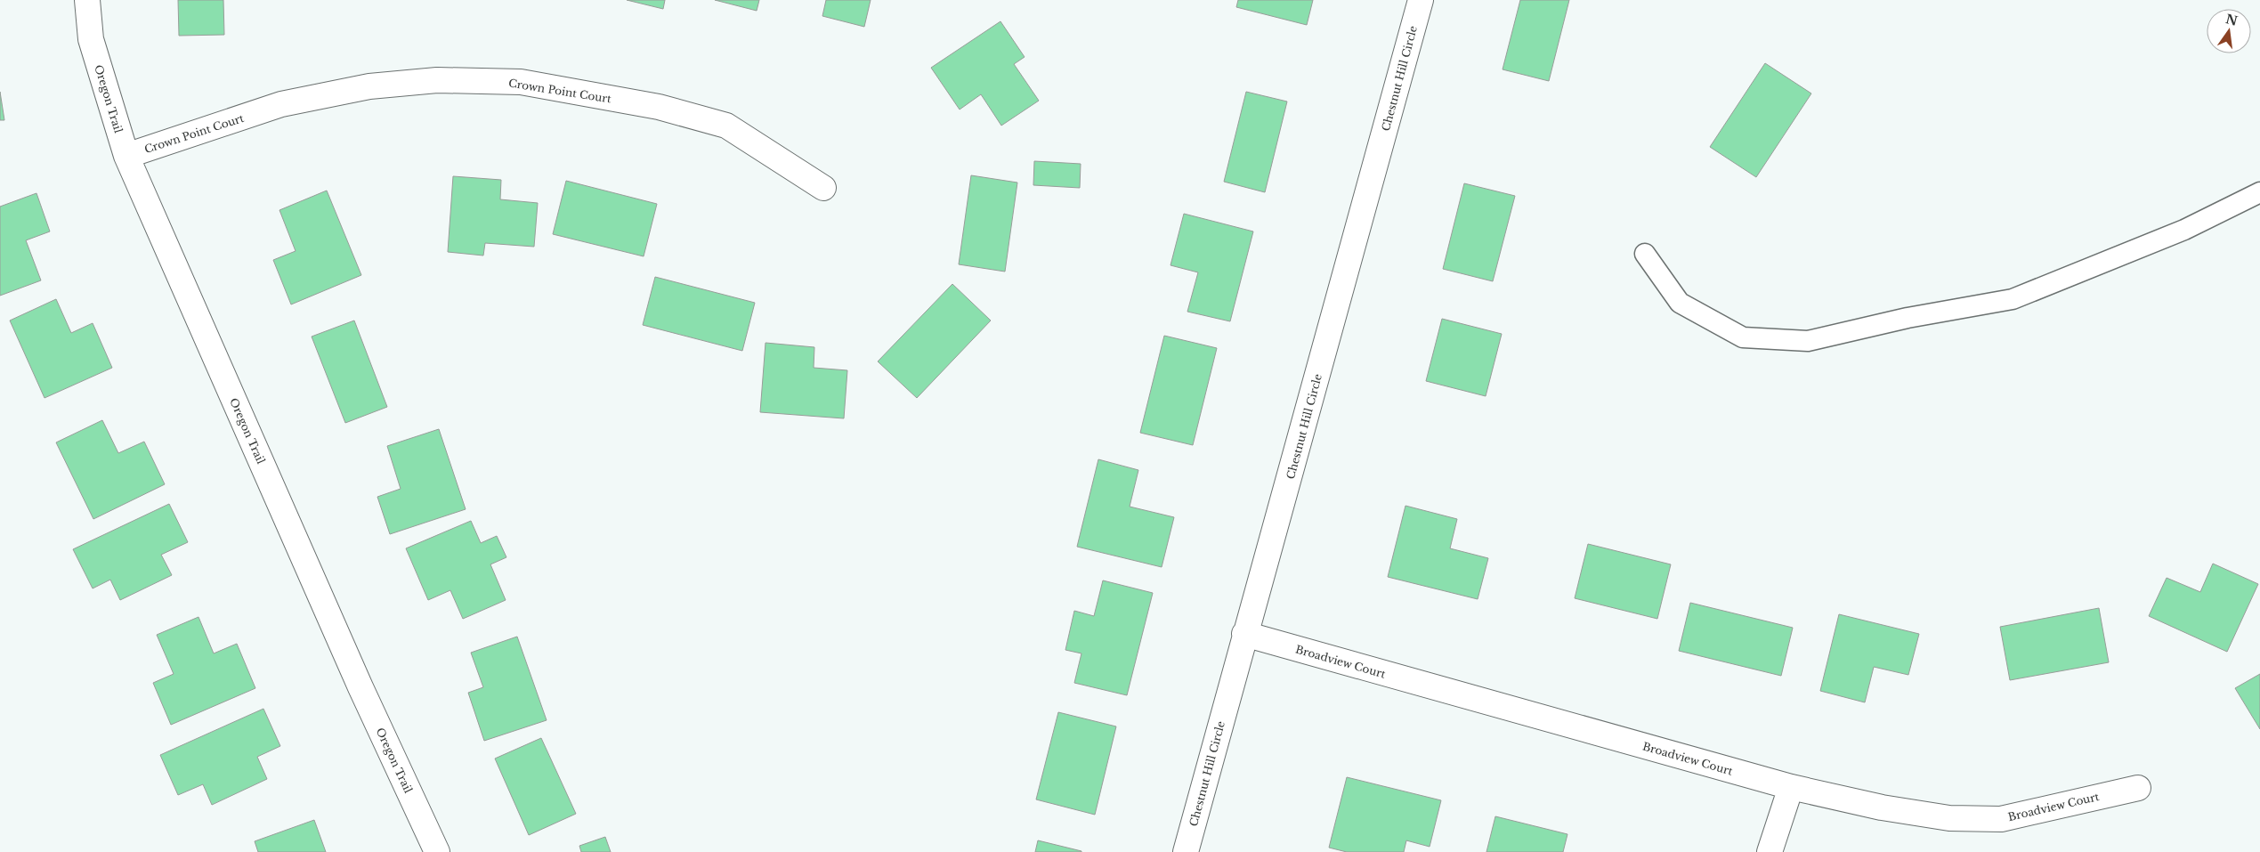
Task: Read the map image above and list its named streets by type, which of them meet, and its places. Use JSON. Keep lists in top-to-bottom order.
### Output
{
  "streets": {
    "street": [
      "Chestnut Hill Circle",
      "Crown Point Court",
      "Oregon Trail",
      "Broadview Court"
    ]
  },
  "crossings": [
    ["Chestnut Hill Circle", "Broadview Court"],
    ["Crown Point Court", "Oregon Trail"]
  ],
  "north": "top"
}
